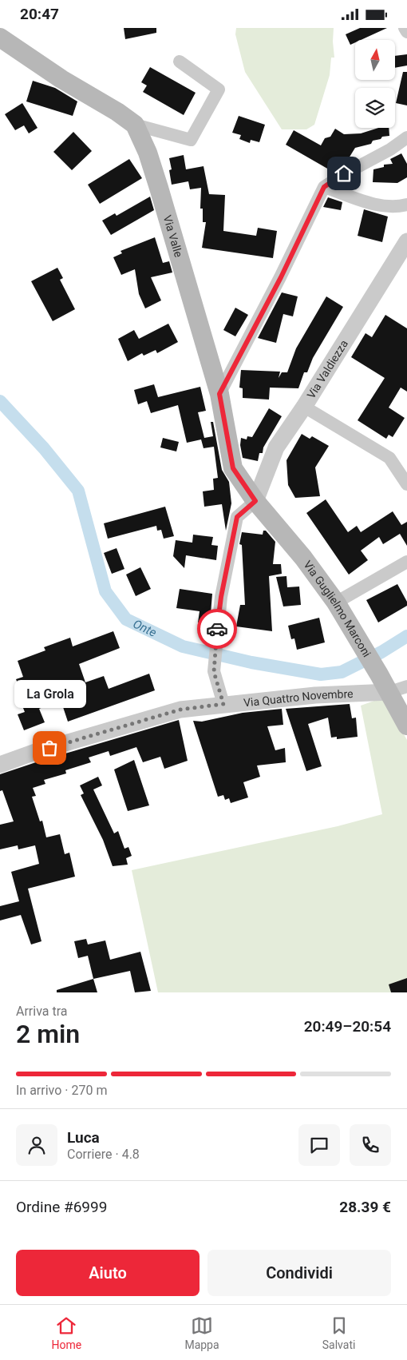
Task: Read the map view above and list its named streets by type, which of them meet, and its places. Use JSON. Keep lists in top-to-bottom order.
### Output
{
  "streets": {
    "main road": ["Via Valle", "Via Guglielmo Marconi"],
    "street": ["Via Valdiezza", "Via Quattro Novembre"]
  },
  "crossings": [
    ["Via Valle", "Via Valdiezza"],
    ["Via Valle", "Via Guglielmo Marconi"],
    ["Via Valdiezza", "Via Guglielmo Marconi"],
    ["Via Guglielmo Marconi", "Via Quattro Novembre"]
  ],
  "water": ["Onte"],
  "places": ["La Grola"],
  "north": "top",
  "page": {
    "status": "20:47",
    "bubble": "La Grola",
    "heading": ["2 min", "Arriva tra", "20:49–20:54"],
    "panel": [
      "Luca",
      "Corriere · 4.8",
      "Ordine #6999",
      "28.39 €"
    ],
    "bar": "In arrivo · 270 m",
    "buttons": ["Aiuto", "Condividi"],
    "tabs": ["Home", "Mappa", "Salvati"]
  }
}
